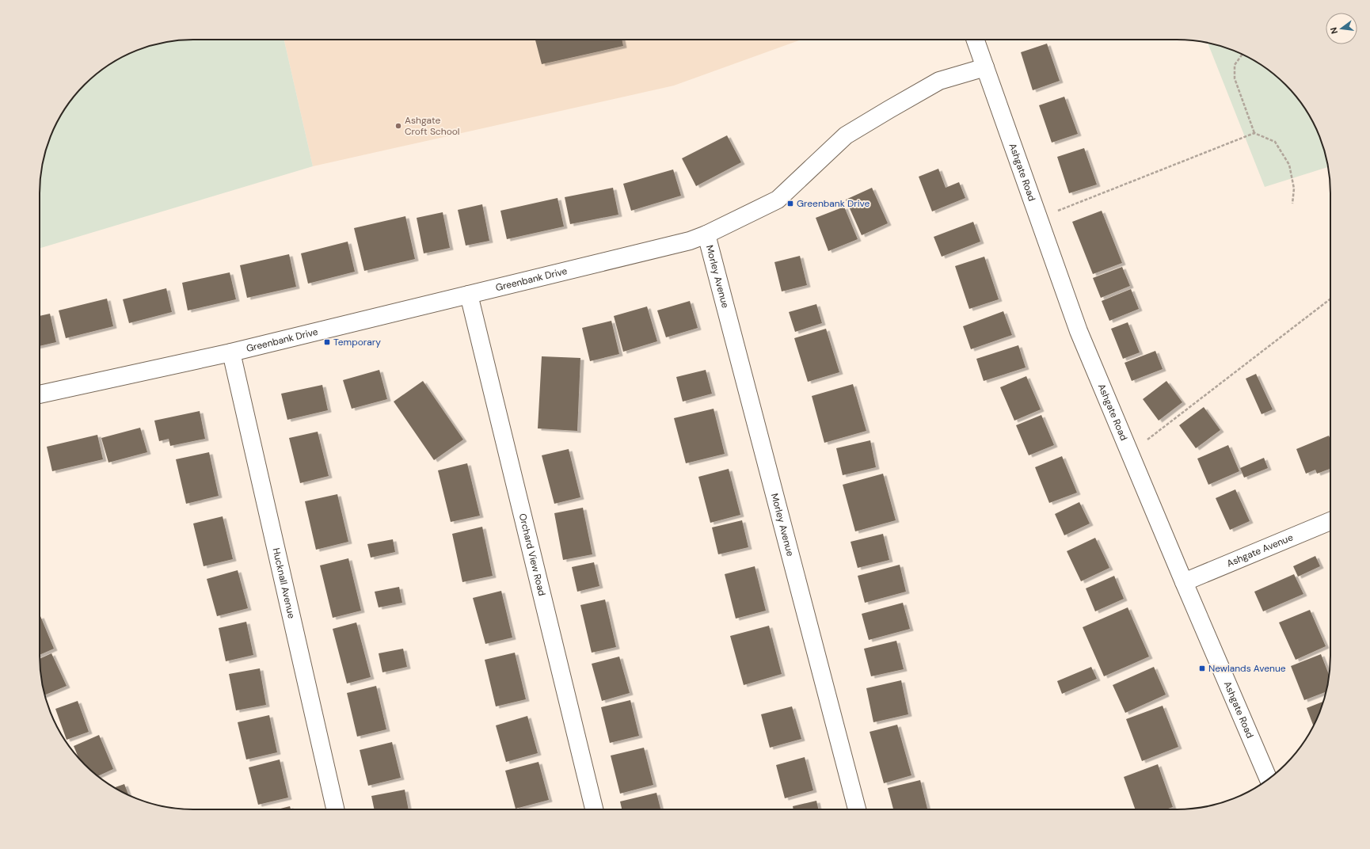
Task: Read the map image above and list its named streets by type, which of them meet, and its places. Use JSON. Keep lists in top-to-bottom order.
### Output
{
  "streets": {
    "street": [
      "Ashgate Road",
      "Morley Avenue",
      "Greenbank Drive",
      "Ashgate Avenue",
      "Orchard View Road",
      "Hucknall Avenue"
    ]
  },
  "crossings": [
    ["Ashgate Road", "Greenbank Drive"],
    ["Ashgate Road", "Ashgate Avenue"],
    ["Morley Avenue", "Greenbank Drive"],
    ["Greenbank Drive", "Orchard View Road"],
    ["Greenbank Drive", "Hucknall Avenue"]
  ],
  "places": {
    "other": ["Ashgate Croft School"],
    "transit": ["Greenbank Drive", "Temporary", "Newlands Avenue"]
  },
  "north": "left"
}
